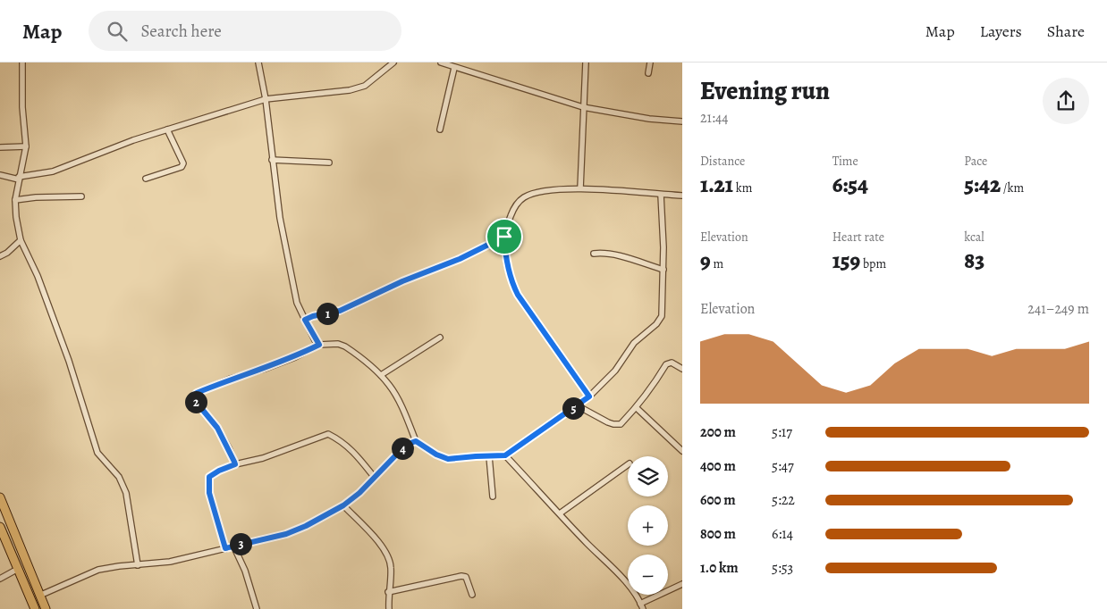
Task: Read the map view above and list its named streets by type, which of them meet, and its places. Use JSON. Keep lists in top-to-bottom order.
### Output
{
  "page": {
    "header": "Map",
    "search": "Search here",
    "nav": ["Map", "Layers", "Share"],
    "heading": ["Evening run", "21:44"],
    "stats": [
      ["Distance", "1.21 km"],
      ["Time", "6:54"],
      ["Pace", "5:42 /km"],
      ["Elevation", "9 m"],
      ["Heart rate", "159 bpm"],
      ["kcal", "83"]
    ],
    "chart": ["Elevation", "241–249 m"],
    "pins": [
      "1",
      "2",
      "5",
      "4",
      "3"
    ],
    "list": [
      {
        "name": "200 m",
        "note": "5:17"
      },
      {
        "name": "400 m",
        "note": "5:47"
      },
      {
        "name": "600 m",
        "note": "5:22"
      },
      {
        "name": "800 m",
        "note": "6:14"
      },
      {
        "name": "1.0 km",
        "note": "5:53"
      }
    ],
    "map_buttons": ["+", "−"]
  }
}
